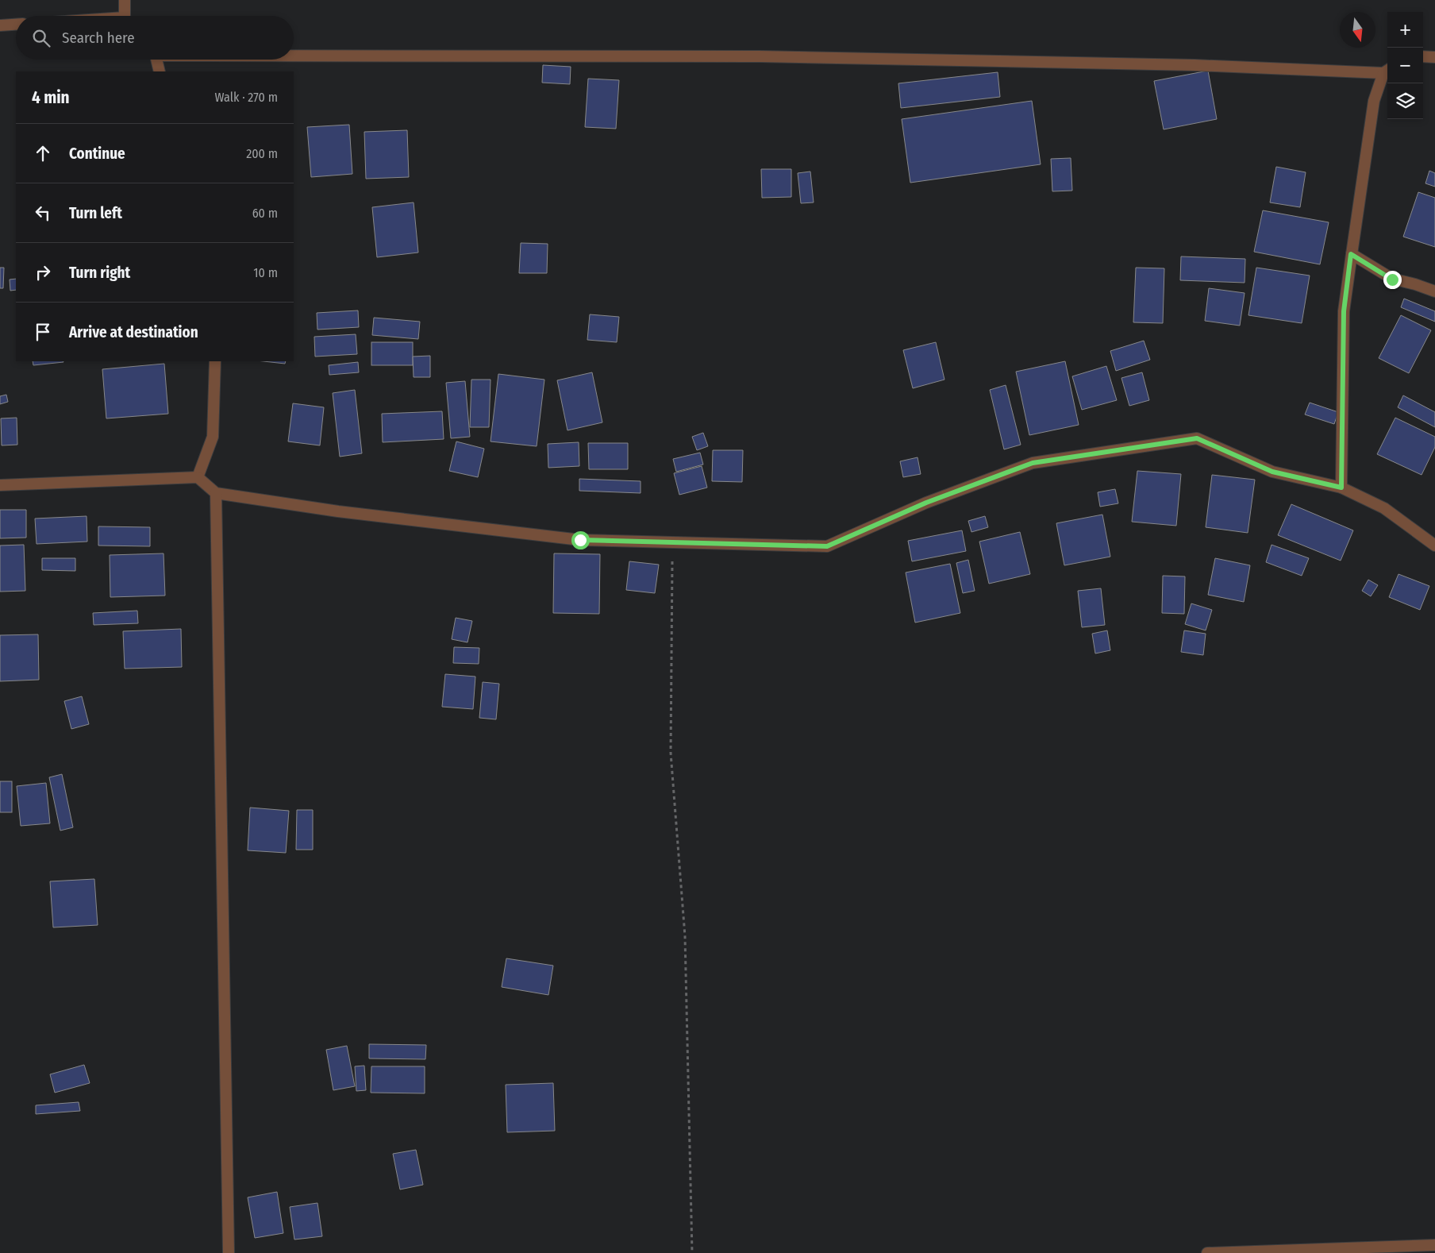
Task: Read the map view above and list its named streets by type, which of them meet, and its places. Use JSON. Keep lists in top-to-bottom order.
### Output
{
  "north": "bottom",
  "page": {
    "map_buttons": ["+", "−"],
    "search": "Search here",
    "heading": ["4 min", "Walk · 270 m"],
    "list": [
      ["Continue", "200 m"],
      ["Turn left", "60 m"],
      ["Turn right", "10 m"],
      "Arrive at destination"
    ]
  }
}
